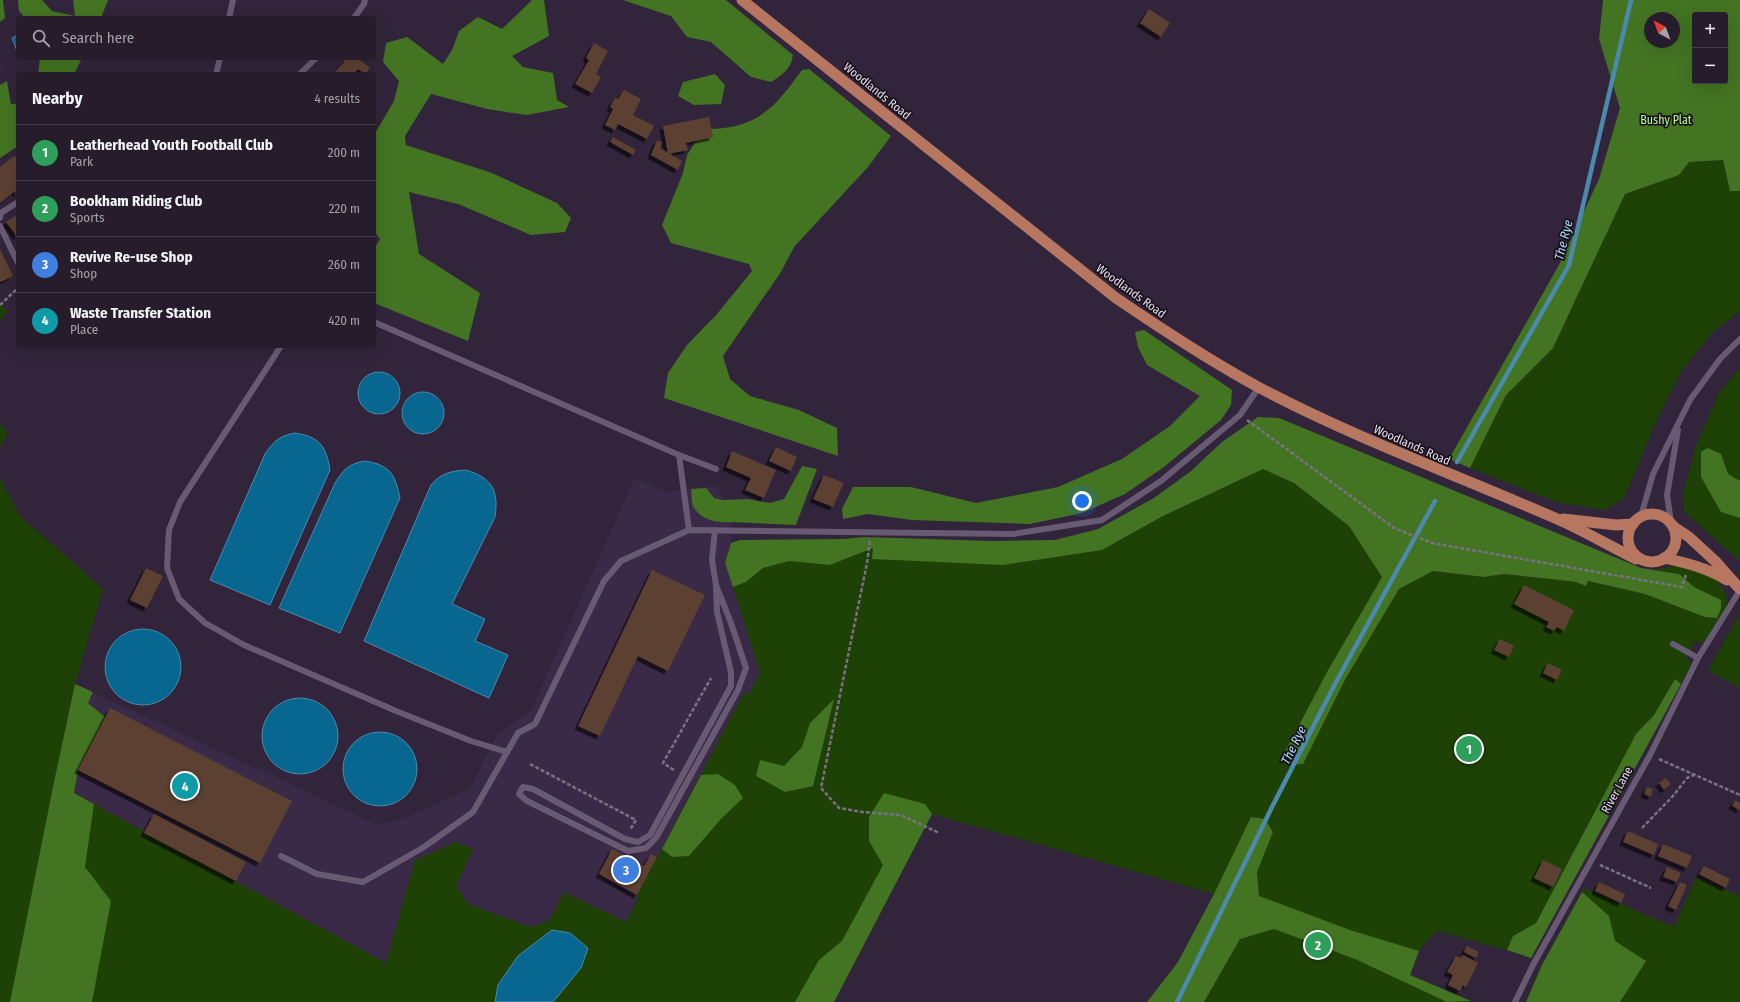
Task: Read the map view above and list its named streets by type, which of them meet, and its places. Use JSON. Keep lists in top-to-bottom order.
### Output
{
  "streets": {
    "main road": ["Woodlands Road"],
    "lane": ["River Lane"]
  },
  "water": ["The Rye"],
  "parks": ["Bushy Plat"],
  "north": "top left",
  "page": {
    "map_buttons": ["+", "−"],
    "search": "Search here",
    "heading": ["Nearby", "4 results"],
    "list": [
      {
        "mark": "1",
        "name": "Leatherhead Youth Football Club",
        "note": "Park",
        "value": "200 m"
      },
      {
        "mark": "2",
        "name": "Bookham Riding Club",
        "note": "Sports",
        "value": "220 m"
      },
      {
        "mark": "3",
        "name": "Revive Re-use Shop",
        "note": "Shop",
        "value": "260 m"
      },
      {
        "mark": "4",
        "name": "Waste Transfer Station",
        "note": "Place",
        "value": "420 m"
      }
    ],
    "pins": [
      "1",
      "4",
      "3",
      "2"
    ]
  }
}
